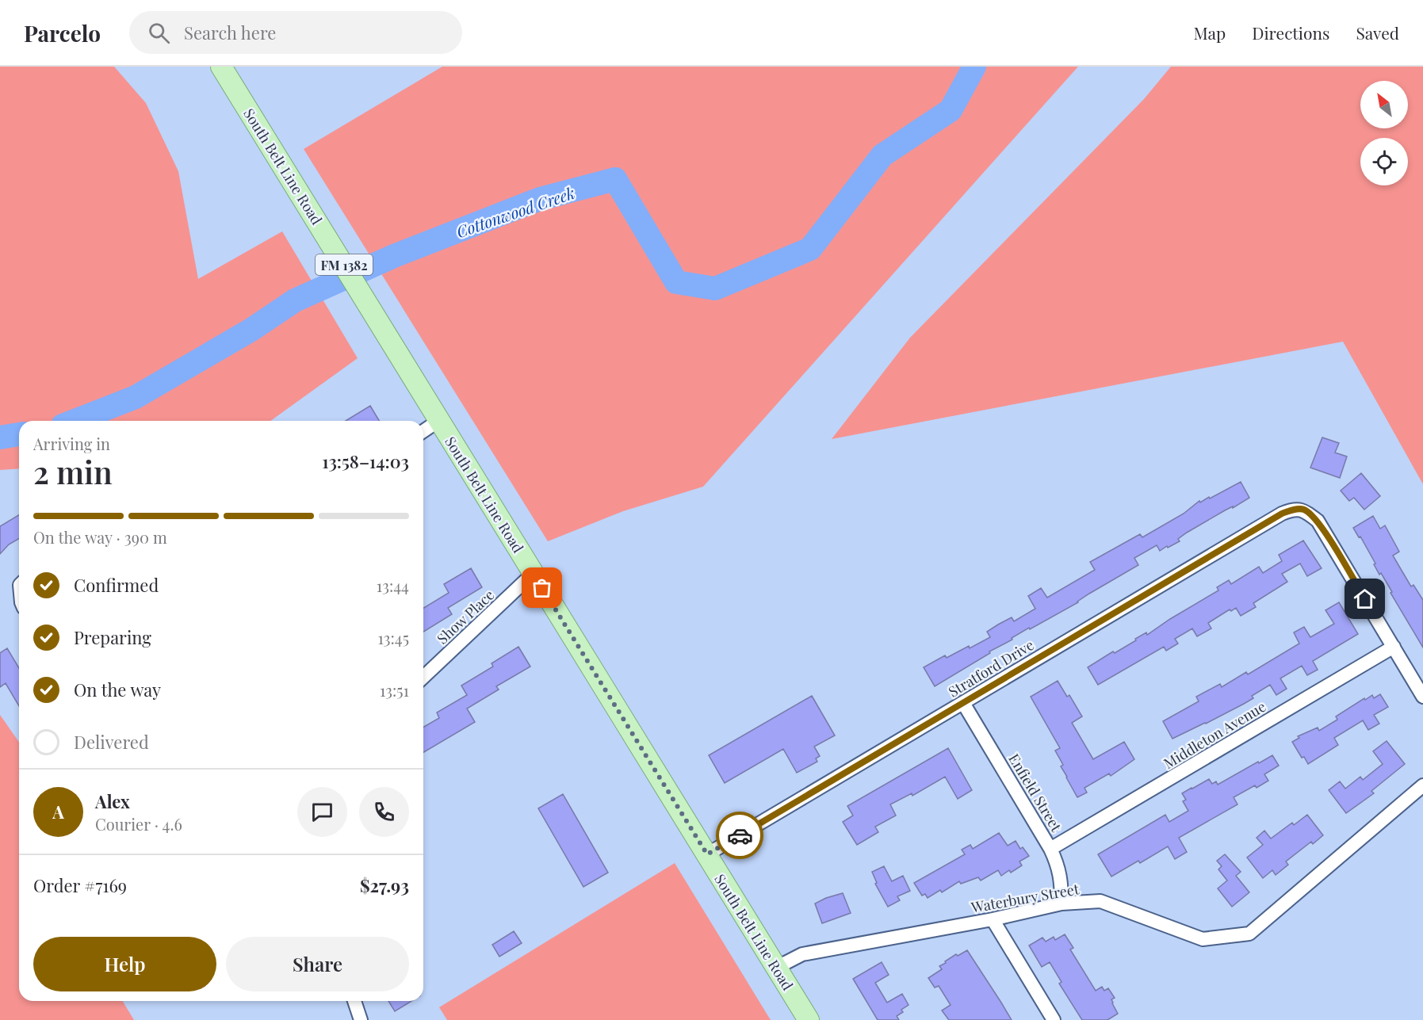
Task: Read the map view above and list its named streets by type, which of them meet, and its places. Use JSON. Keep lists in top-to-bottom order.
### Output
{
  "streets": {
    "main road": ["South Belt Line Road", "FM 1382"],
    "street": [
      "Show Place",
      "Stratford Drive",
      "Middleton Avenue",
      "Enfield Street",
      "Waterbury Street"
    ]
  },
  "crossings": [
    ["South Belt Line Road", "Show Place"],
    ["South Belt Line Road", "Stratford Drive"],
    ["South Belt Line Road", "Waterbury Street"],
    ["Stratford Drive", "Middleton Avenue"],
    ["Stratford Drive", "Enfield Street"],
    ["Middleton Avenue", "Enfield Street"],
    ["Enfield Street", "Waterbury Street"]
  ],
  "water": ["Cottonwood Creek"],
  "north": "top left",
  "page": {
    "header": "Parcelo",
    "search": "Search here",
    "nav": ["Map", "Directions", "Saved"],
    "heading": ["2 min", "Arriving in", "13:58–14:03"],
    "panel": [
      "Alex",
      "Courier · 4.6",
      "Order #7169",
      "$27.93"
    ],
    "bar": "On the way · 390 m",
    "list": [
      ["Confirmed", "13:44"],
      ["Preparing", "13:45"],
      ["On the way", "13:51"],
      "Delivered"
    ],
    "round": "A",
    "buttons": ["Help", "Share"]
  }
}
